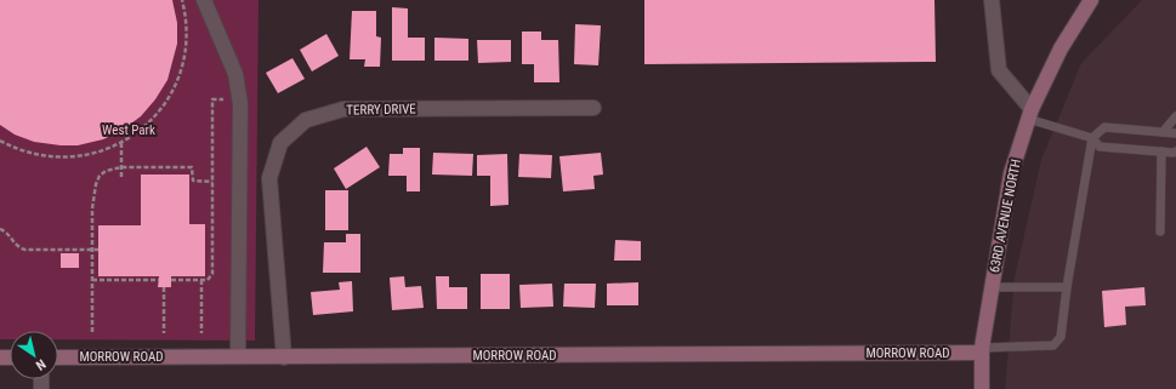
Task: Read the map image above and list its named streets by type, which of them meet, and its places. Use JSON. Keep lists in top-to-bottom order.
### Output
{
  "streets": {
    "street": ["TERRY DRIVE", "63RD AVENUE NORTH", "MORROW ROAD"]
  },
  "crossings": [
    ["TERRY DRIVE", "MORROW ROAD"],
    ["63RD AVENUE NORTH", "MORROW ROAD"]
  ],
  "parks": ["West Park"],
  "north": "bottom right"
}
